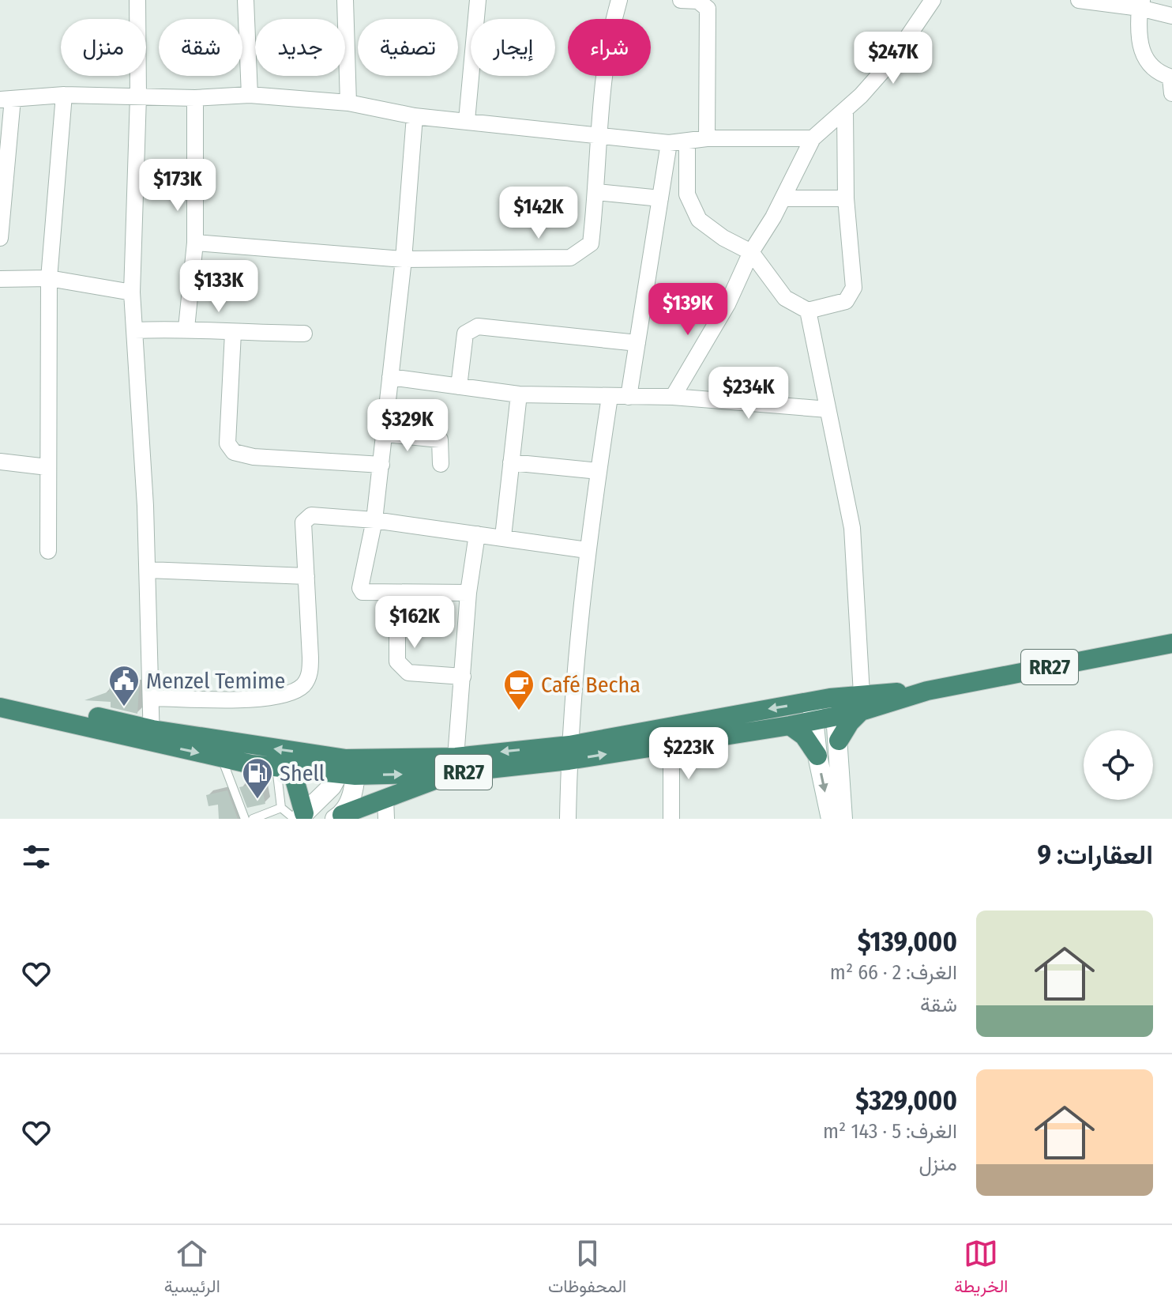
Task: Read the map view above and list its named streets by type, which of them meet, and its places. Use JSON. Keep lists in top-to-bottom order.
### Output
{
  "streets": {
    "highway": ["RR27"]
  },
  "places": {
    "public building": ["Menzel Temime"],
    "cafe": ["Café Becha"],
    "fuel station": ["Shell"]
  },
  "page": {
    "chip": [
      "شراء",
      "إيجار",
      "تصفية",
      "جديد",
      "شقة",
      "منزل"
    ],
    "price": [
      "$247K",
      "$173K",
      "$142K",
      "$133K",
      "$139K",
      "$234K",
      "$329K",
      "$162K",
      "$223K"
    ],
    "heading": "العقارات: 9",
    "list": [
      {
        "name": "$139,000",
        "note": "الغرف: 2 · 66 m² · شقة"
      },
      {
        "name": "$329,000",
        "note": "الغرف: 5 · 143 m² · منزل"
      }
    ],
    "tabs": ["الخريطة", "المحفوظات", "الرئيسية"]
  }
}
